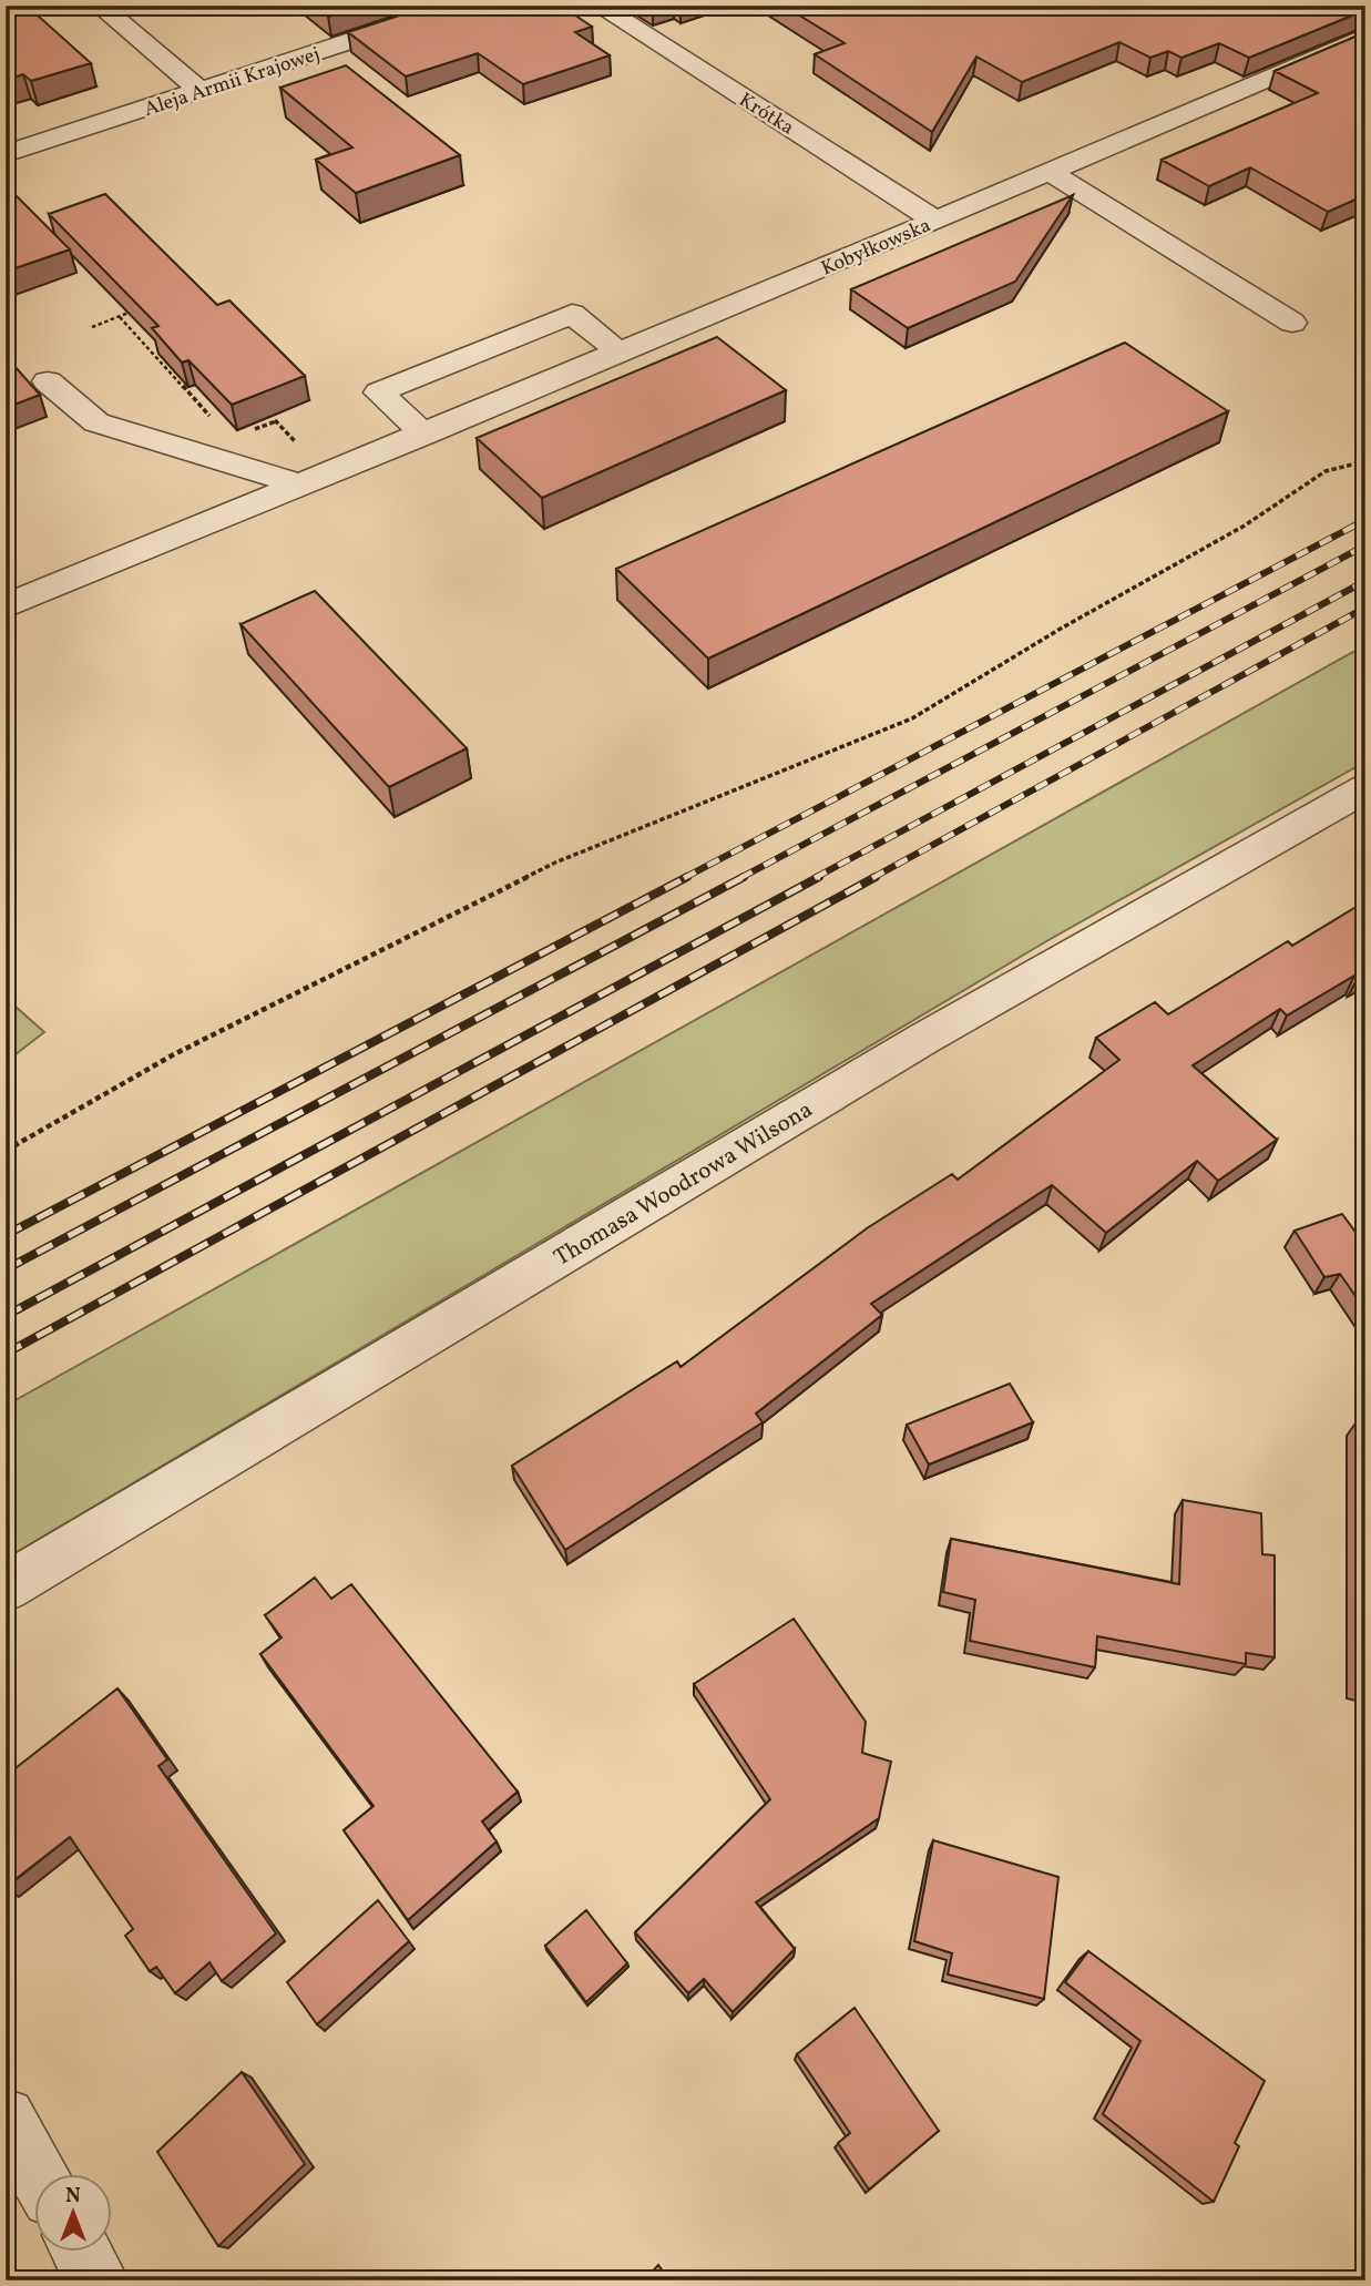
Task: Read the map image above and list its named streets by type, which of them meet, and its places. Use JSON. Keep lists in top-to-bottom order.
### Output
{
  "streets": {
    "street": [
      "Aleja Armii Krajowej",
      "Krótka",
      "Kobyłkowska",
      "Thomasa Woodrowa Wilsona"
    ]
  },
  "crossings": [
    ["Krótka", "Kobyłkowska"]
  ],
  "north": "top"
}
